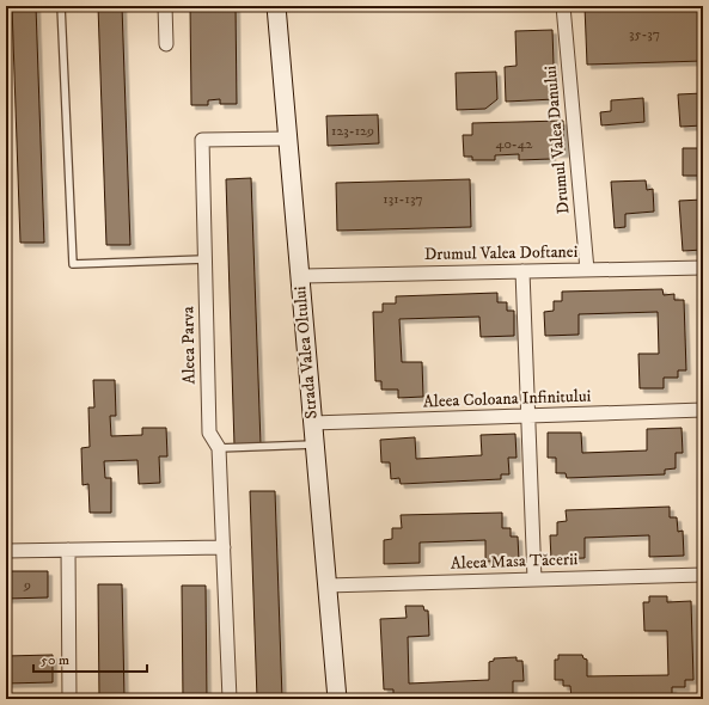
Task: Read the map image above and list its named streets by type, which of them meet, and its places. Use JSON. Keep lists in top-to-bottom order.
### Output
{
  "streets": {
    "main road": ["Strada Valea Oltului"],
    "street": [
      "Drumul Valea Danului",
      "Drumul Valea Doftanei",
      "Aleea Parva",
      "Aleea Coloana Infinitului",
      "Aleea Masa Tăcerii"
    ]
  },
  "crossings": [
    ["Drumul Valea Danului", "Drumul Valea Doftanei"],
    ["Drumul Valea Doftanei", "Strada Valea Oltului"],
    ["Aleea Parva", "Strada Valea Oltului"],
    ["Strada Valea Oltului", "Aleea Coloana Infinitului"],
    ["Strada Valea Oltului", "Aleea Masa Tăcerii"]
  ],
  "house_numbers": [
    "35-37",
    "123-129",
    "40-42",
    "131-137",
    "9"
  ],
  "scale_bar": "50 m"
}
